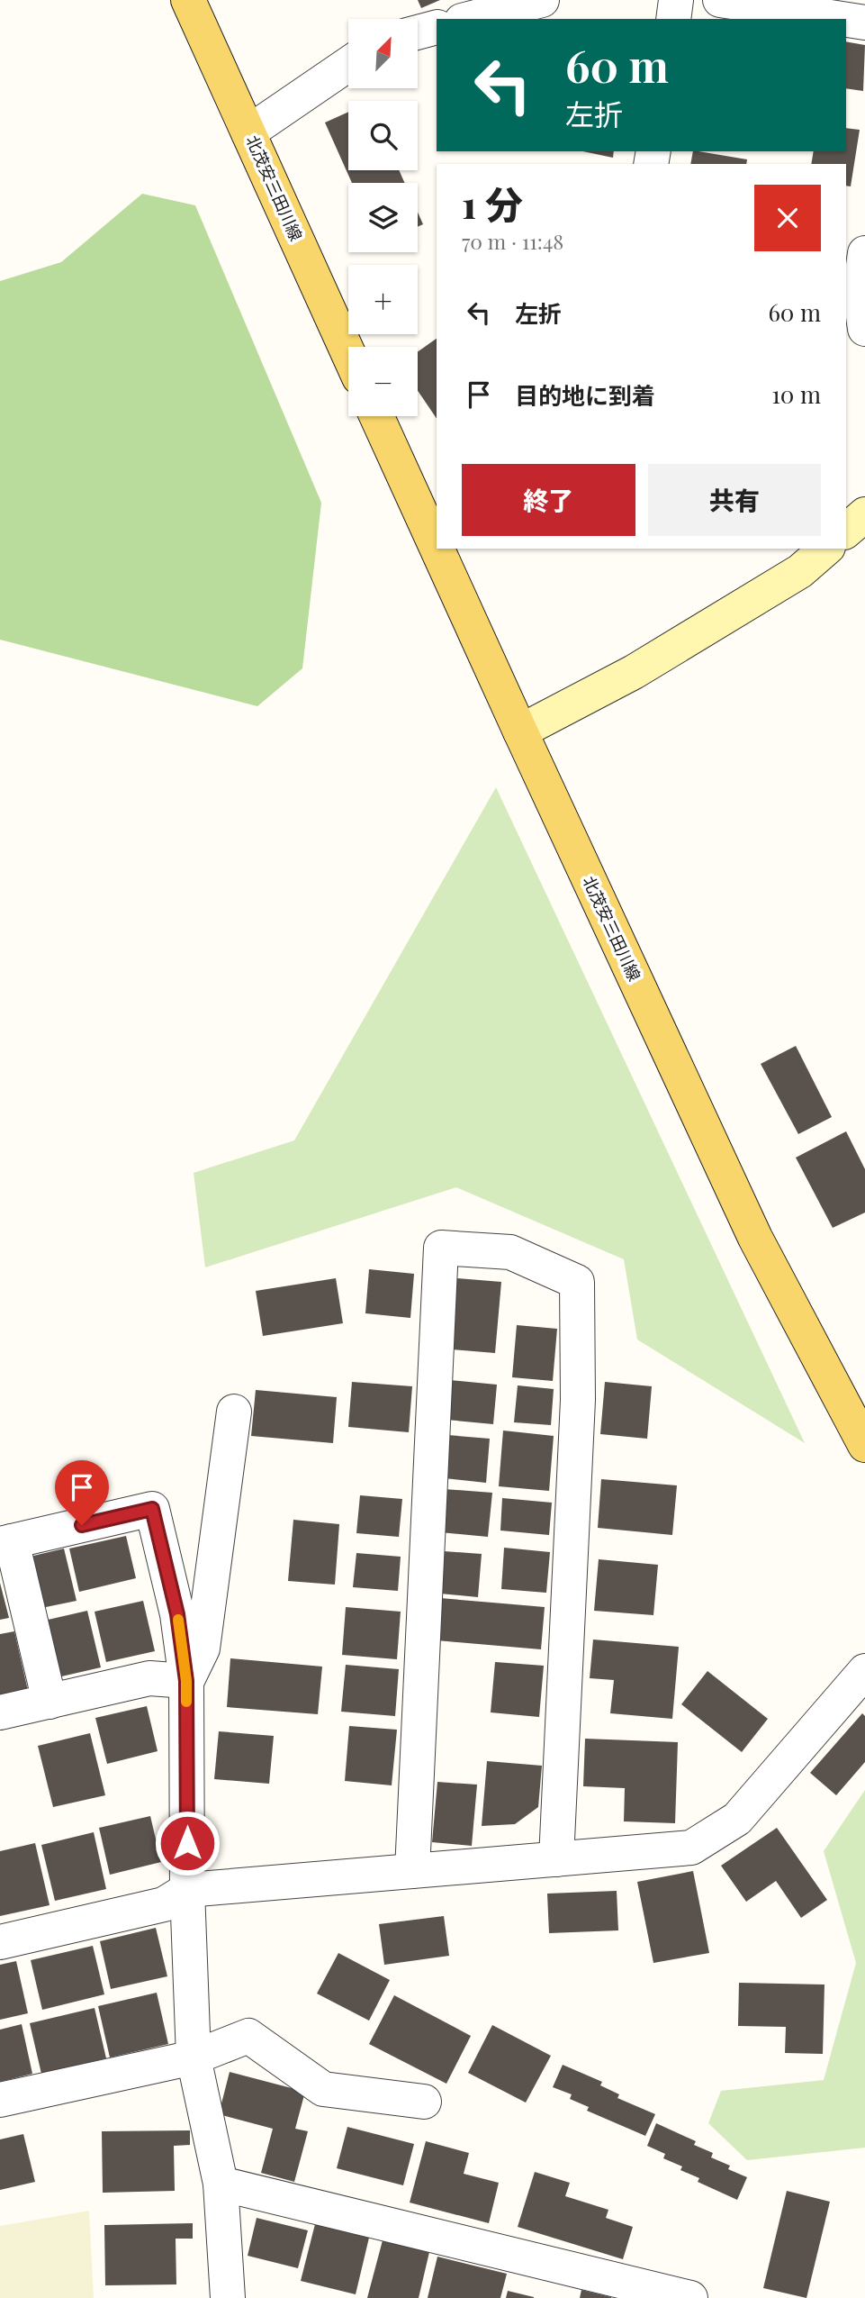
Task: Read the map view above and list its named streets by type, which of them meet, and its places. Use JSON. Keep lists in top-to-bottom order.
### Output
{
  "streets": {
    "main road": ["北茂安三田川線"]
  },
  "north": "top right",
  "page": {
    "map_buttons": ["+", "−"],
    "turn": ["60 m", "左折"],
    "heading": ["1 分", "70 m · 11:48"],
    "list": [
      {
        "name": "左折",
        "value": "60 m"
      },
      {
        "name": "目的地に到着",
        "value": "10 m"
      }
    ],
    "buttons": ["終了", "共有"]
  }
}
